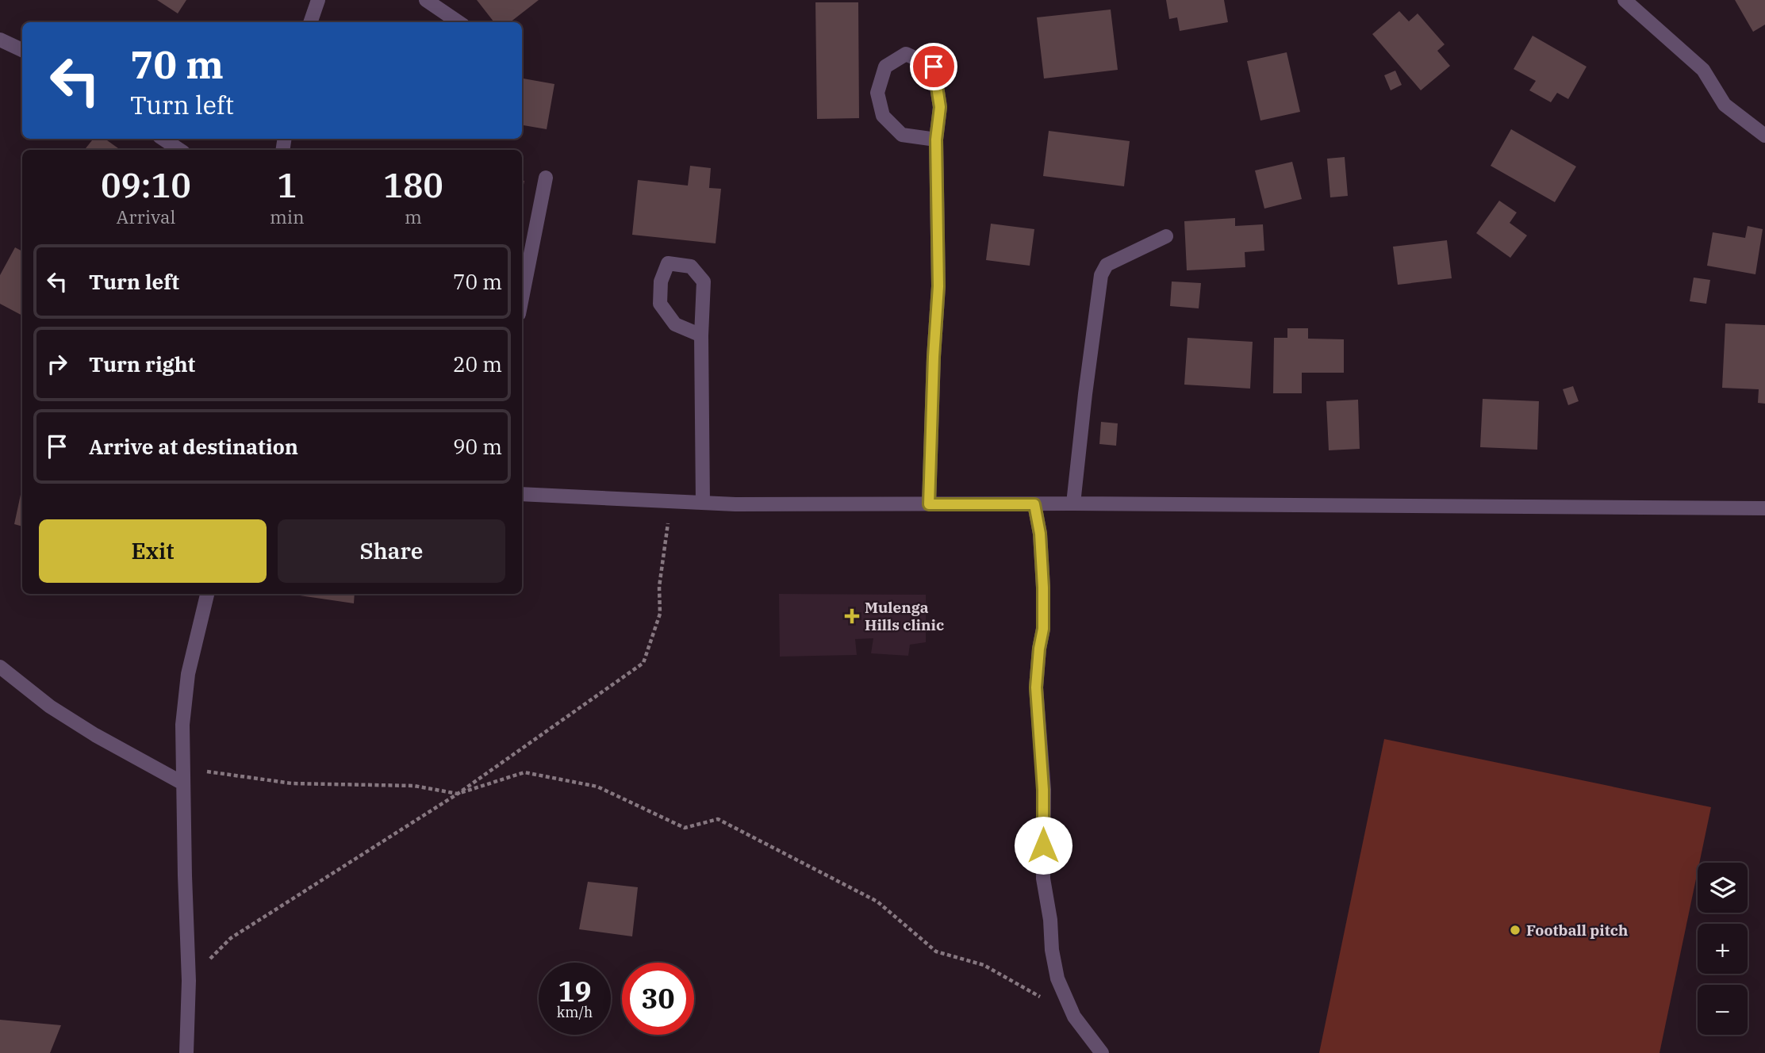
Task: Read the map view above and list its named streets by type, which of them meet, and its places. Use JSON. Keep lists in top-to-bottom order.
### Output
{
  "places": {
    "health": ["Mulenga Hills clinic"],
    "other": ["Football pitch"]
  },
  "page": {
    "turn": ["70 m", "Turn left"],
    "eta": [
      "09:10",
      "Arrival",
      "1",
      "min",
      "180",
      "m"
    ],
    "list": [
      {
        "name": "Turn left",
        "value": "70 m"
      },
      {
        "name": "Turn right",
        "value": "20 m"
      },
      {
        "name": "Arrive at destination",
        "value": "90 m"
      }
    ],
    "buttons": ["Exit", "Share"],
    "map_buttons": ["+", "−"],
    "speed": "19 km/h",
    "limit": "30"
  }
}
